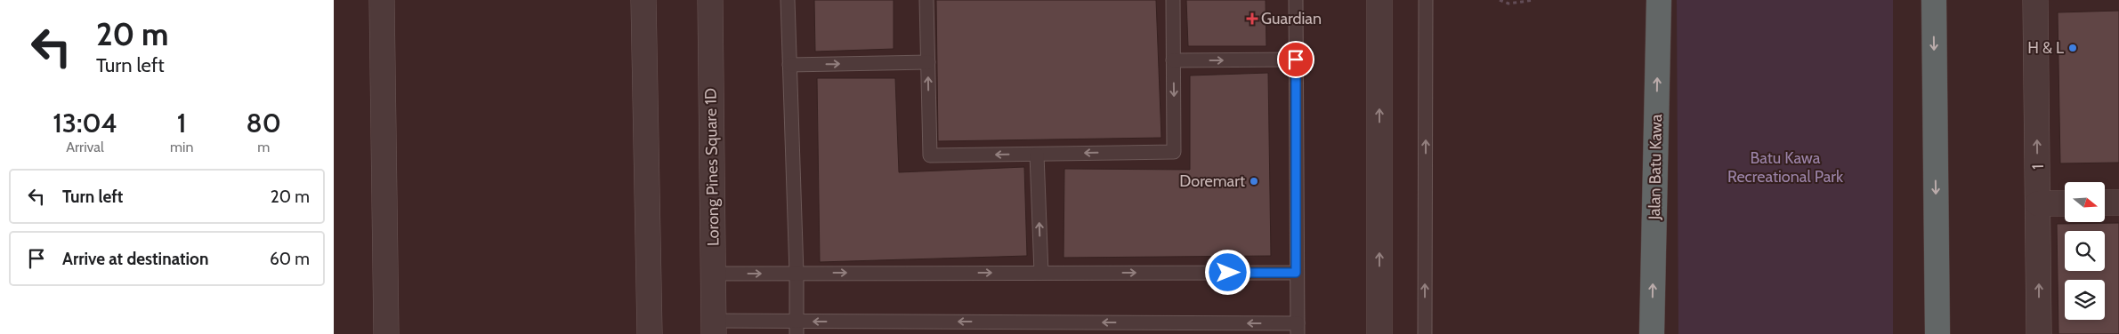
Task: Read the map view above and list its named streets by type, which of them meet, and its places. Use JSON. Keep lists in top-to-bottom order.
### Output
{
  "streets": {
    "highway": ["Jalan Batu Kawa"],
    "street": ["Lorong Pines Square 1D", "1"]
  },
  "one_way": ["Jalan Batu Kawa", "1"],
  "parks": ["Batu Kawa Recreational Park"],
  "places": {
    "health": ["Guardian"],
    "other": ["H & L", "Doremart"]
  },
  "north": "right",
  "page": {
    "turn": ["20 m", "Turn left"],
    "eta": [
      "13:04",
      "Arrival",
      "1",
      "min",
      "80",
      "m"
    ],
    "list": [
      {
        "name": "Turn left",
        "value": "20 m"
      },
      {
        "name": "Arrive at destination",
        "value": "60 m"
      }
    ]
  }
}
